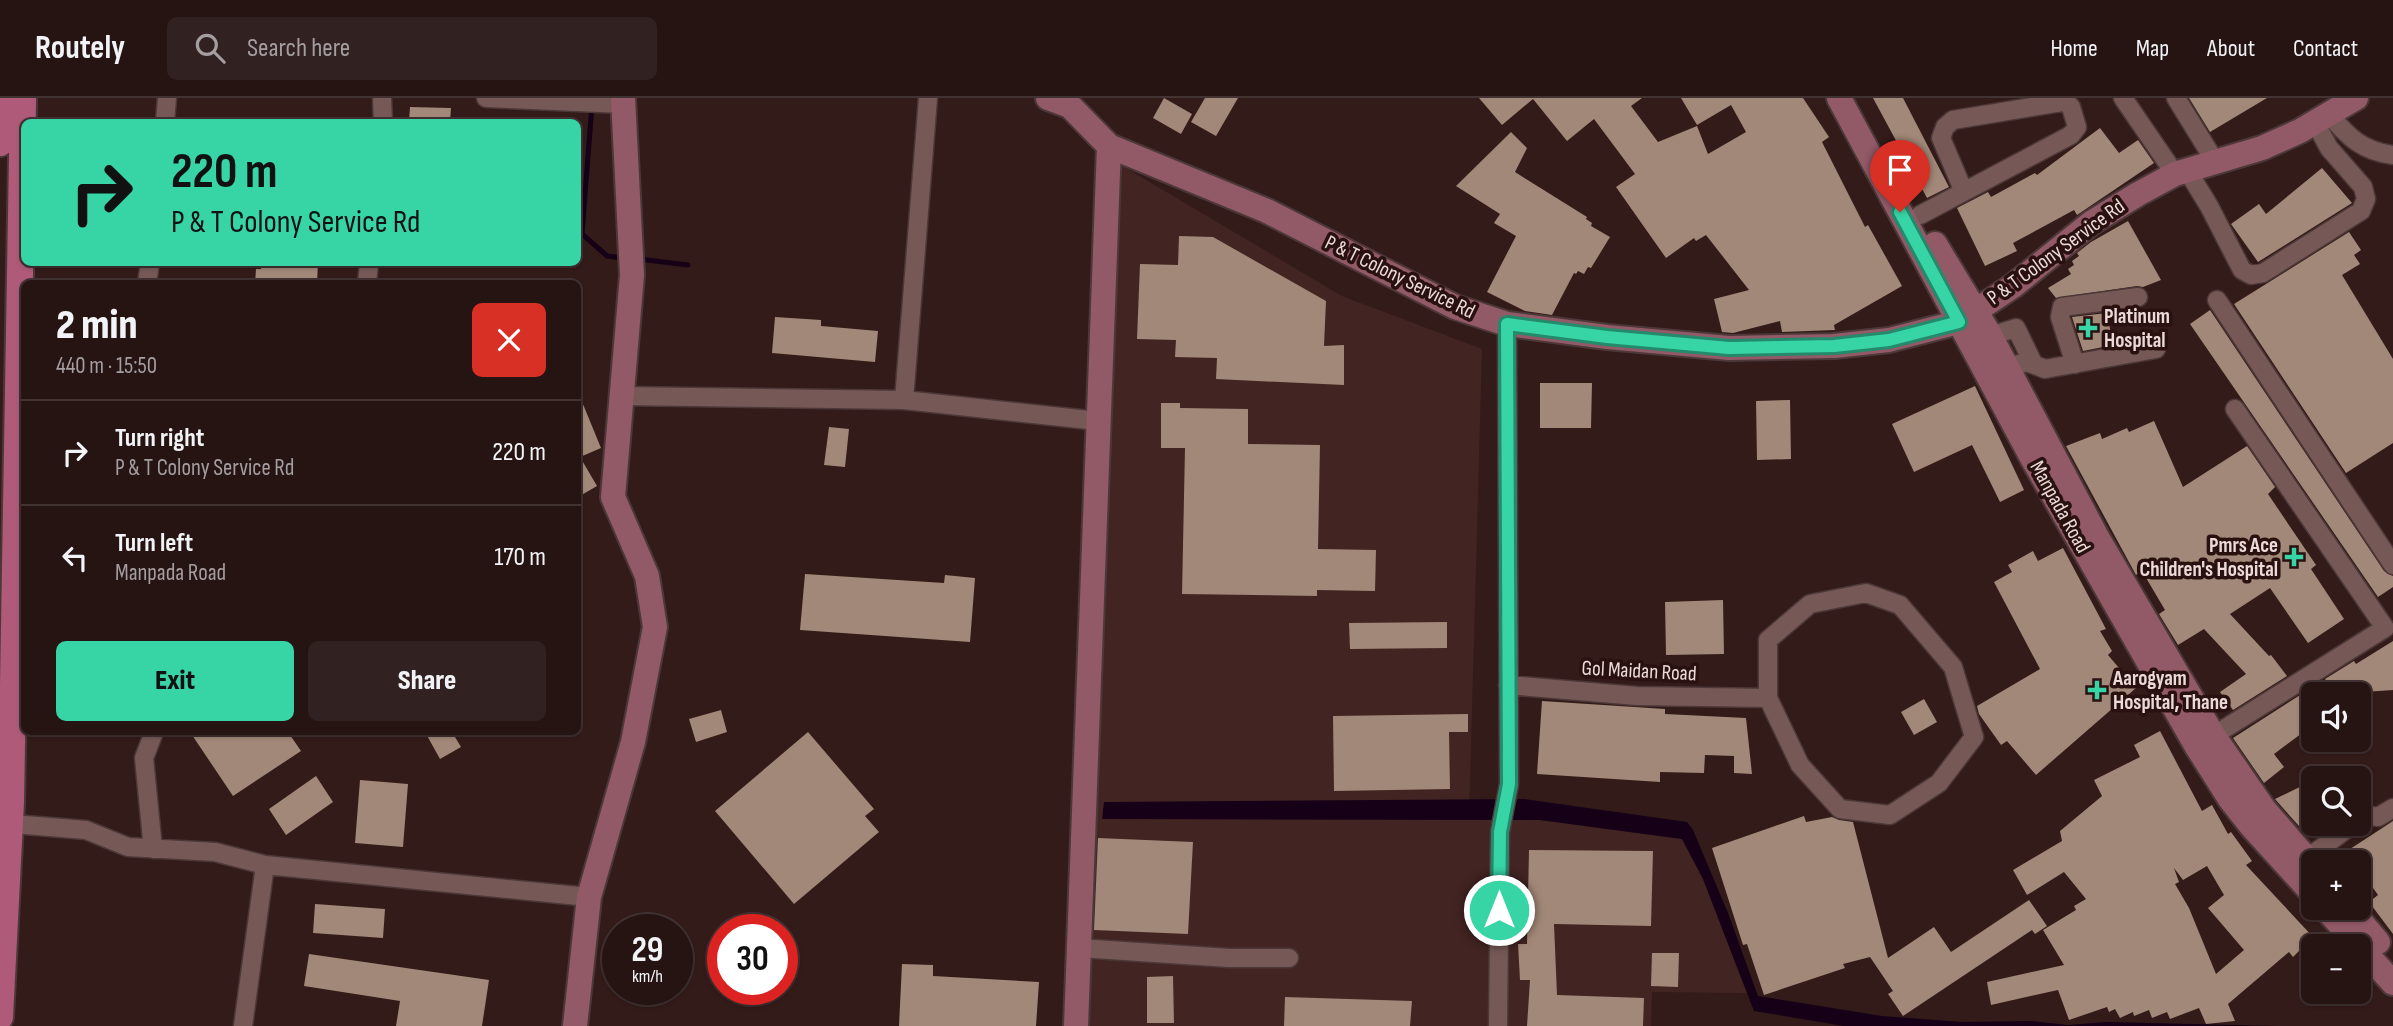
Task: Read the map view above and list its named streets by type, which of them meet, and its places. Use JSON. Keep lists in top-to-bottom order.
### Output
{
  "streets": {
    "street": ["P & T Colony Service Rd", "Manpada Road", "Gol Maidan Road"]
  },
  "crossings": [
    ["P & T Colony Service Rd", "Manpada Road"]
  ],
  "places": {
    "health": ["Platinum Hospital", "Pmrs Ace Children's Hospital", "Aarogyam Hospital, Thane"]
  },
  "page": {
    "header": "Routely",
    "search": "Search here",
    "nav": [
      "Home",
      "Map",
      "About",
      "Contact"
    ],
    "turn": ["220 m", "P & T Colony Service Rd"],
    "heading": ["2 min", "440 m · 15:50"],
    "list": [
      {
        "name": "Turn right",
        "note": "P & T Colony Service Rd",
        "value": "220 m"
      },
      {
        "name": "Turn left",
        "note": "Manpada Road",
        "value": "170 m"
      }
    ],
    "buttons": ["Exit", "Share"],
    "map_buttons": ["+", "−"],
    "speed": "29 km/h",
    "limit": "30"
  }
}
